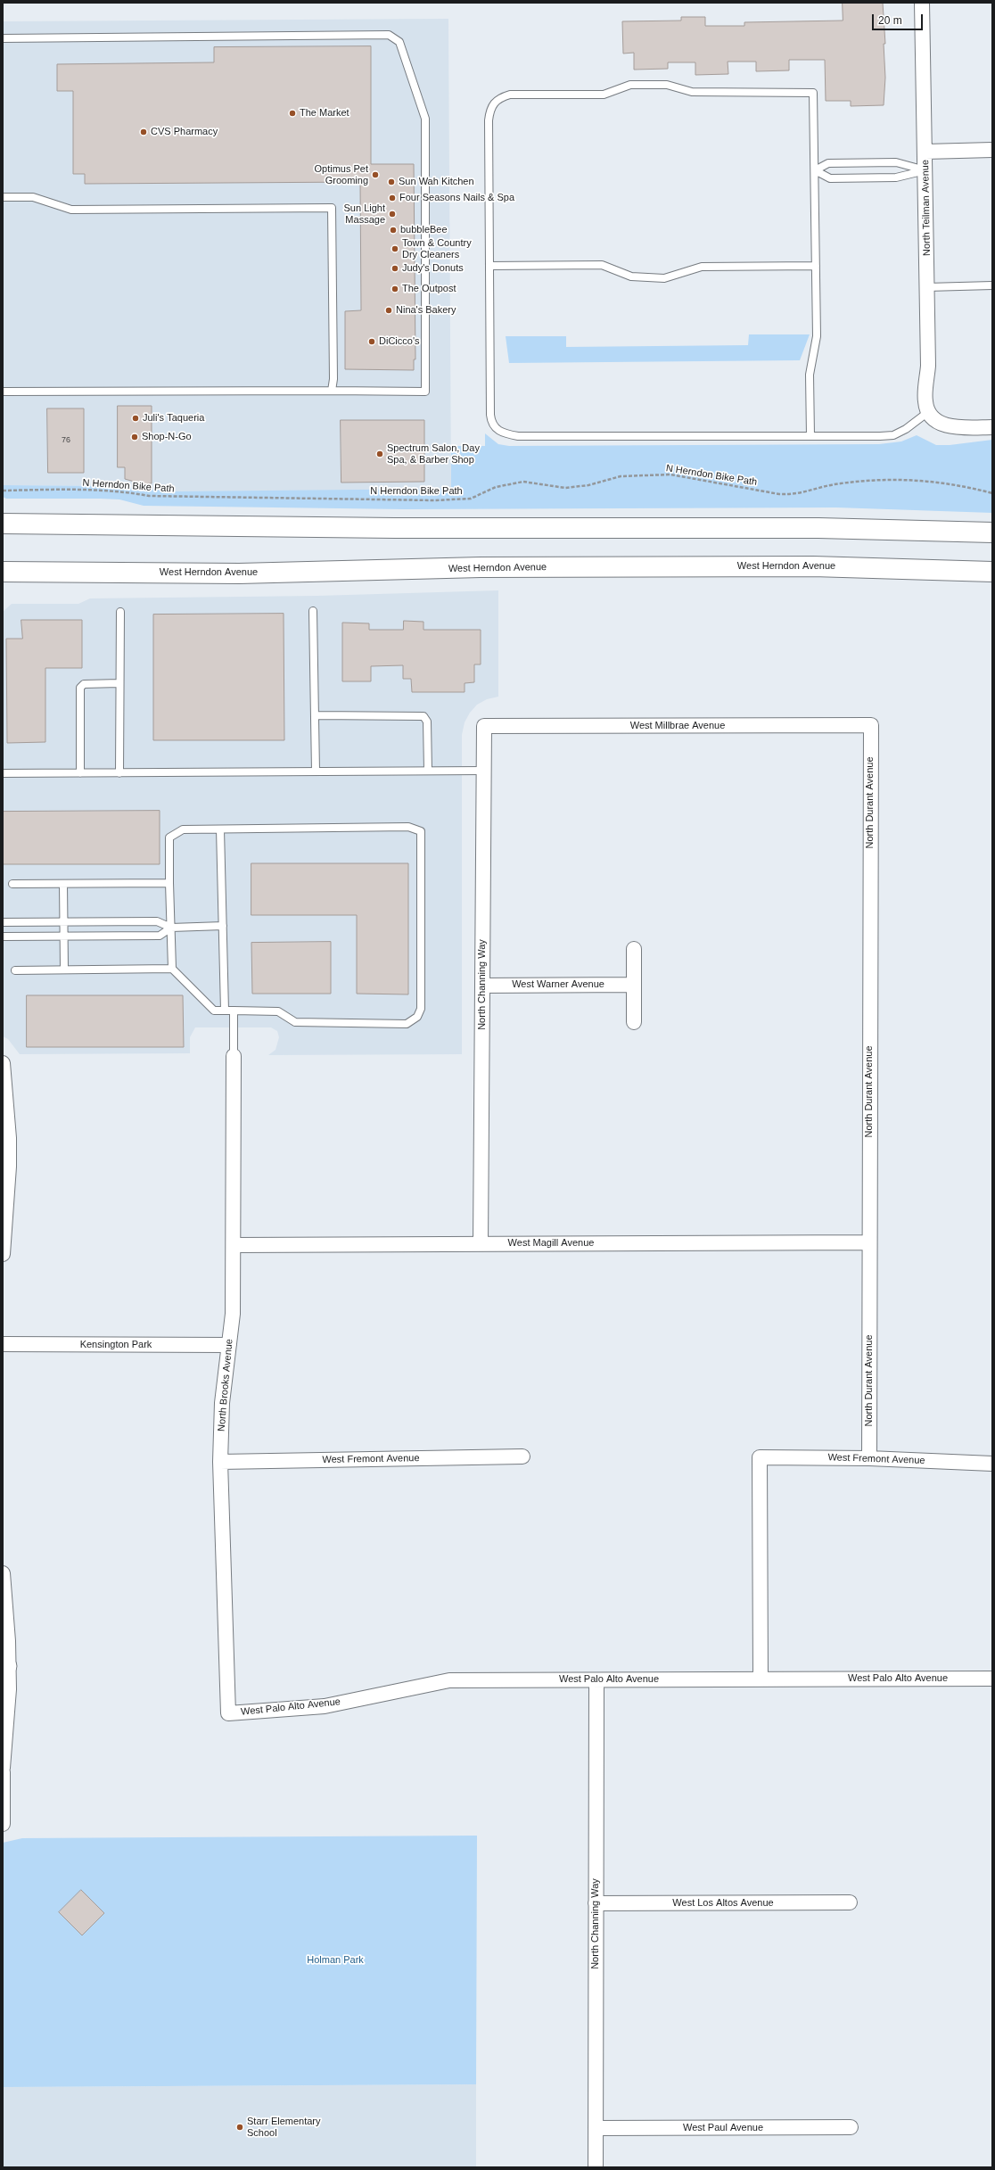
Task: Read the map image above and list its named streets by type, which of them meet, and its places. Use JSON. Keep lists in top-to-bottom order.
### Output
{
  "streets": {
    "main road": ["West Herndon Avenue"],
    "street": [
      "North Teilman Avenue",
      "West Millbrae Avenue",
      "North Durant Avenue",
      "North Channing Way",
      "West Warner Avenue",
      "West Magill Avenue",
      "Kensington Park",
      "North Brooks Avenue",
      "West Fremont Avenue",
      "West Palo Alto Avenue",
      "West Los Altos Avenue",
      "West Paul Avenue"
    ],
    "path": ["N Herndon Bike Path"]
  },
  "crossings": [
    ["West Millbrae Avenue", "North Durant Avenue"],
    ["West Millbrae Avenue", "North Channing Way"],
    ["North Durant Avenue", "West Magill Avenue"],
    ["North Durant Avenue", "West Fremont Avenue"],
    ["North Channing Way", "West Warner Avenue"],
    ["North Channing Way", "West Magill Avenue"],
    ["North Channing Way", "West Palo Alto Avenue"],
    ["North Channing Way", "West Los Altos Avenue"],
    ["North Channing Way", "West Paul Avenue"],
    ["West Magill Avenue", "North Brooks Avenue"],
    ["Kensington Park", "North Brooks Avenue"],
    ["North Brooks Avenue", "West Fremont Avenue"],
    ["North Brooks Avenue", "West Palo Alto Avenue"],
    ["West Fremont Avenue", "West Palo Alto Avenue"]
  ],
  "parks": ["Holman Park"],
  "places": [
    "The Market",
    "CVS Pharmacy",
    "Optimus Pet Grooming",
    "Sun Wah Kitchen",
    "Four Seasons Nails & Spa",
    "Sun Light Massage",
    "bubbleBee",
    "Town & Country Dry Cleaners",
    "Judy's Donuts",
    "The Outpost",
    "Nina's Bakery",
    "DiCicco's",
    "Juli's Taqueria",
    "Shop-N-Go",
    "Spectrum Salon, Day Spa, & Barber Shop",
    "Starr Elementary School"
  ],
  "house_numbers": ["76"],
  "scale_bar": "20 m"
}
